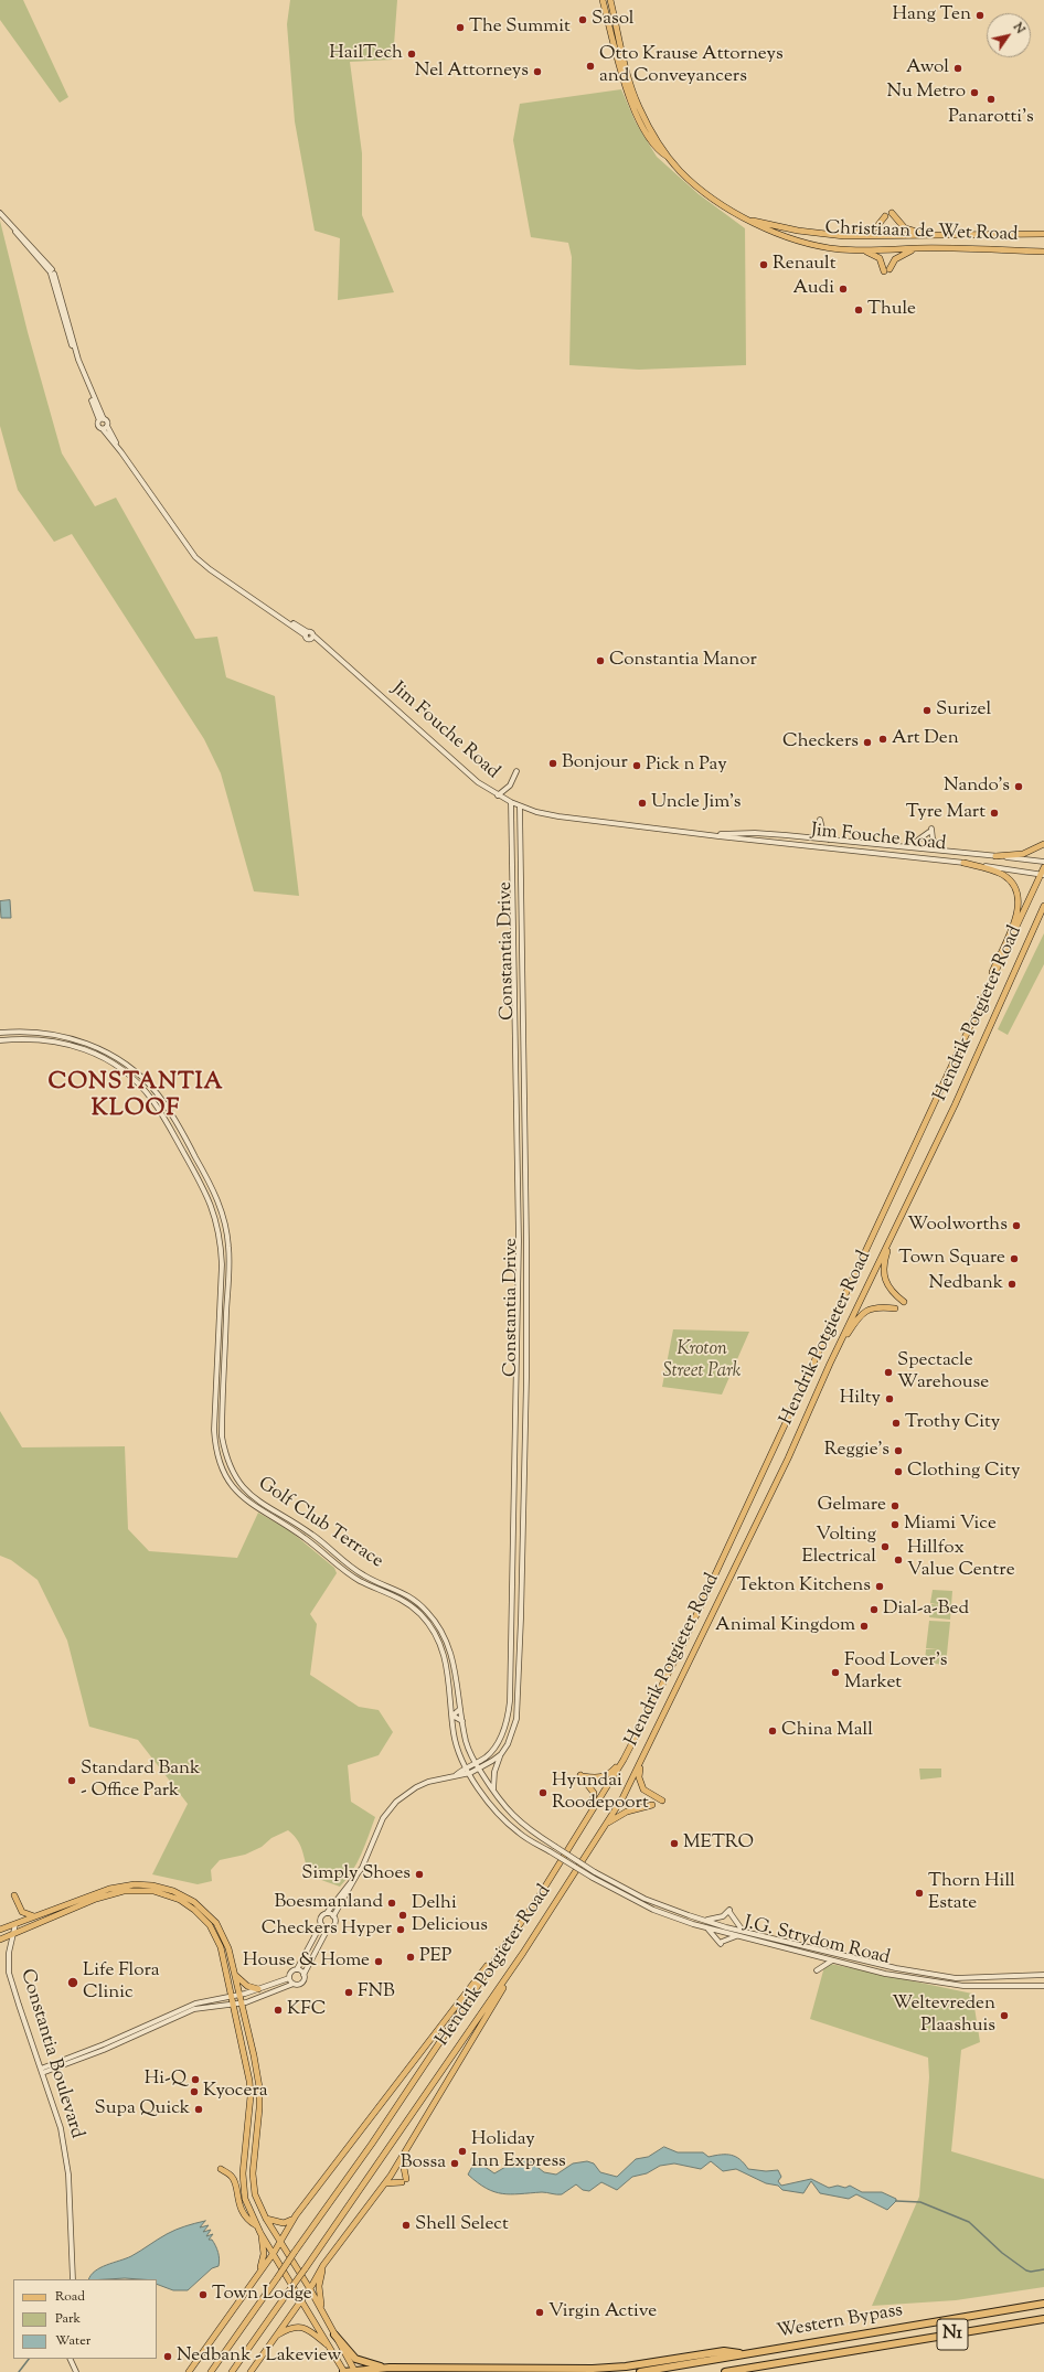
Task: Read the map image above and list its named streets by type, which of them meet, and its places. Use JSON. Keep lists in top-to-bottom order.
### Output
{
  "streets": {
    "highway": ["Western Bypass", "N1"],
    "main road": ["Christiaan de Wet Road", "Hendrik Potgieter Road"],
    "street": [
      "Jim Fouche Road",
      "Constantia Drive",
      "Golf Club Terrace",
      "J.G. Strydom Road",
      "Constantia Boulevard"
    ]
  },
  "crossings": [
    ["Jim Fouche Road", "Constantia Drive"],
    ["Jim Fouche Road", "Hendrik Potgieter Road"],
    ["Constantia Drive", "Golf Club Terrace"],
    ["Golf Club Terrace", "J.G. Strydom Road"]
  ],
  "districts": ["CONSTANTIA KLOOF"],
  "parks": ["Kroton Street Park"],
  "places": [
    "Hang Ten",
    "Sasol",
    "The Summit",
    "HailTech",
    "Otto Krause Attorneys and Conveyancers",
    "Awol",
    "Nel Attorneys",
    "Nu Metro",
    "Panarotti's",
    "Renault",
    "Audi",
    "Thule",
    "Constantia Manor",
    "Surizel",
    "Art Den",
    "Checkers",
    "Bonjour",
    "Pick n Pay",
    "Nando's",
    "Uncle Jim's",
    "Tyre Mart",
    "Woolworths",
    "Town Square",
    "Nedbank",
    "Spectacle Warehouse",
    "Hilty",
    "Trothy City",
    "Reggie's",
    "Clothing City",
    "Gelmare",
    "Miami Vice",
    "Volting Electrical",
    "Hillfox Value Centre",
    "Tekton Kitchens",
    "Dial-a-Bed",
    "Animal Kingdom",
    "Food Lover's Market",
    "China Mall",
    "Standard Bank - Office Park",
    "Hyundai Roodepoort",
    "METRO",
    "Simply Shoes",
    "Thorn Hill Estate",
    "Boesmanland",
    "Delhi Delicious",
    "Checkers Hyper",
    "PEP",
    "House & Home",
    "Life Flora Clinic",
    "FNB",
    "KFC",
    "Weltevreden Plaashuis",
    "Hi-Q",
    "Kyocera",
    "Supa Quick",
    "Holiday Inn Express",
    "Bossa",
    "Shell Select",
    "Town Lodge",
    "Virgin Active",
    "Nedbank - Lakeview"
  ],
  "legend": ["Road", "Park", "Water"],
  "north": "top right"
}
